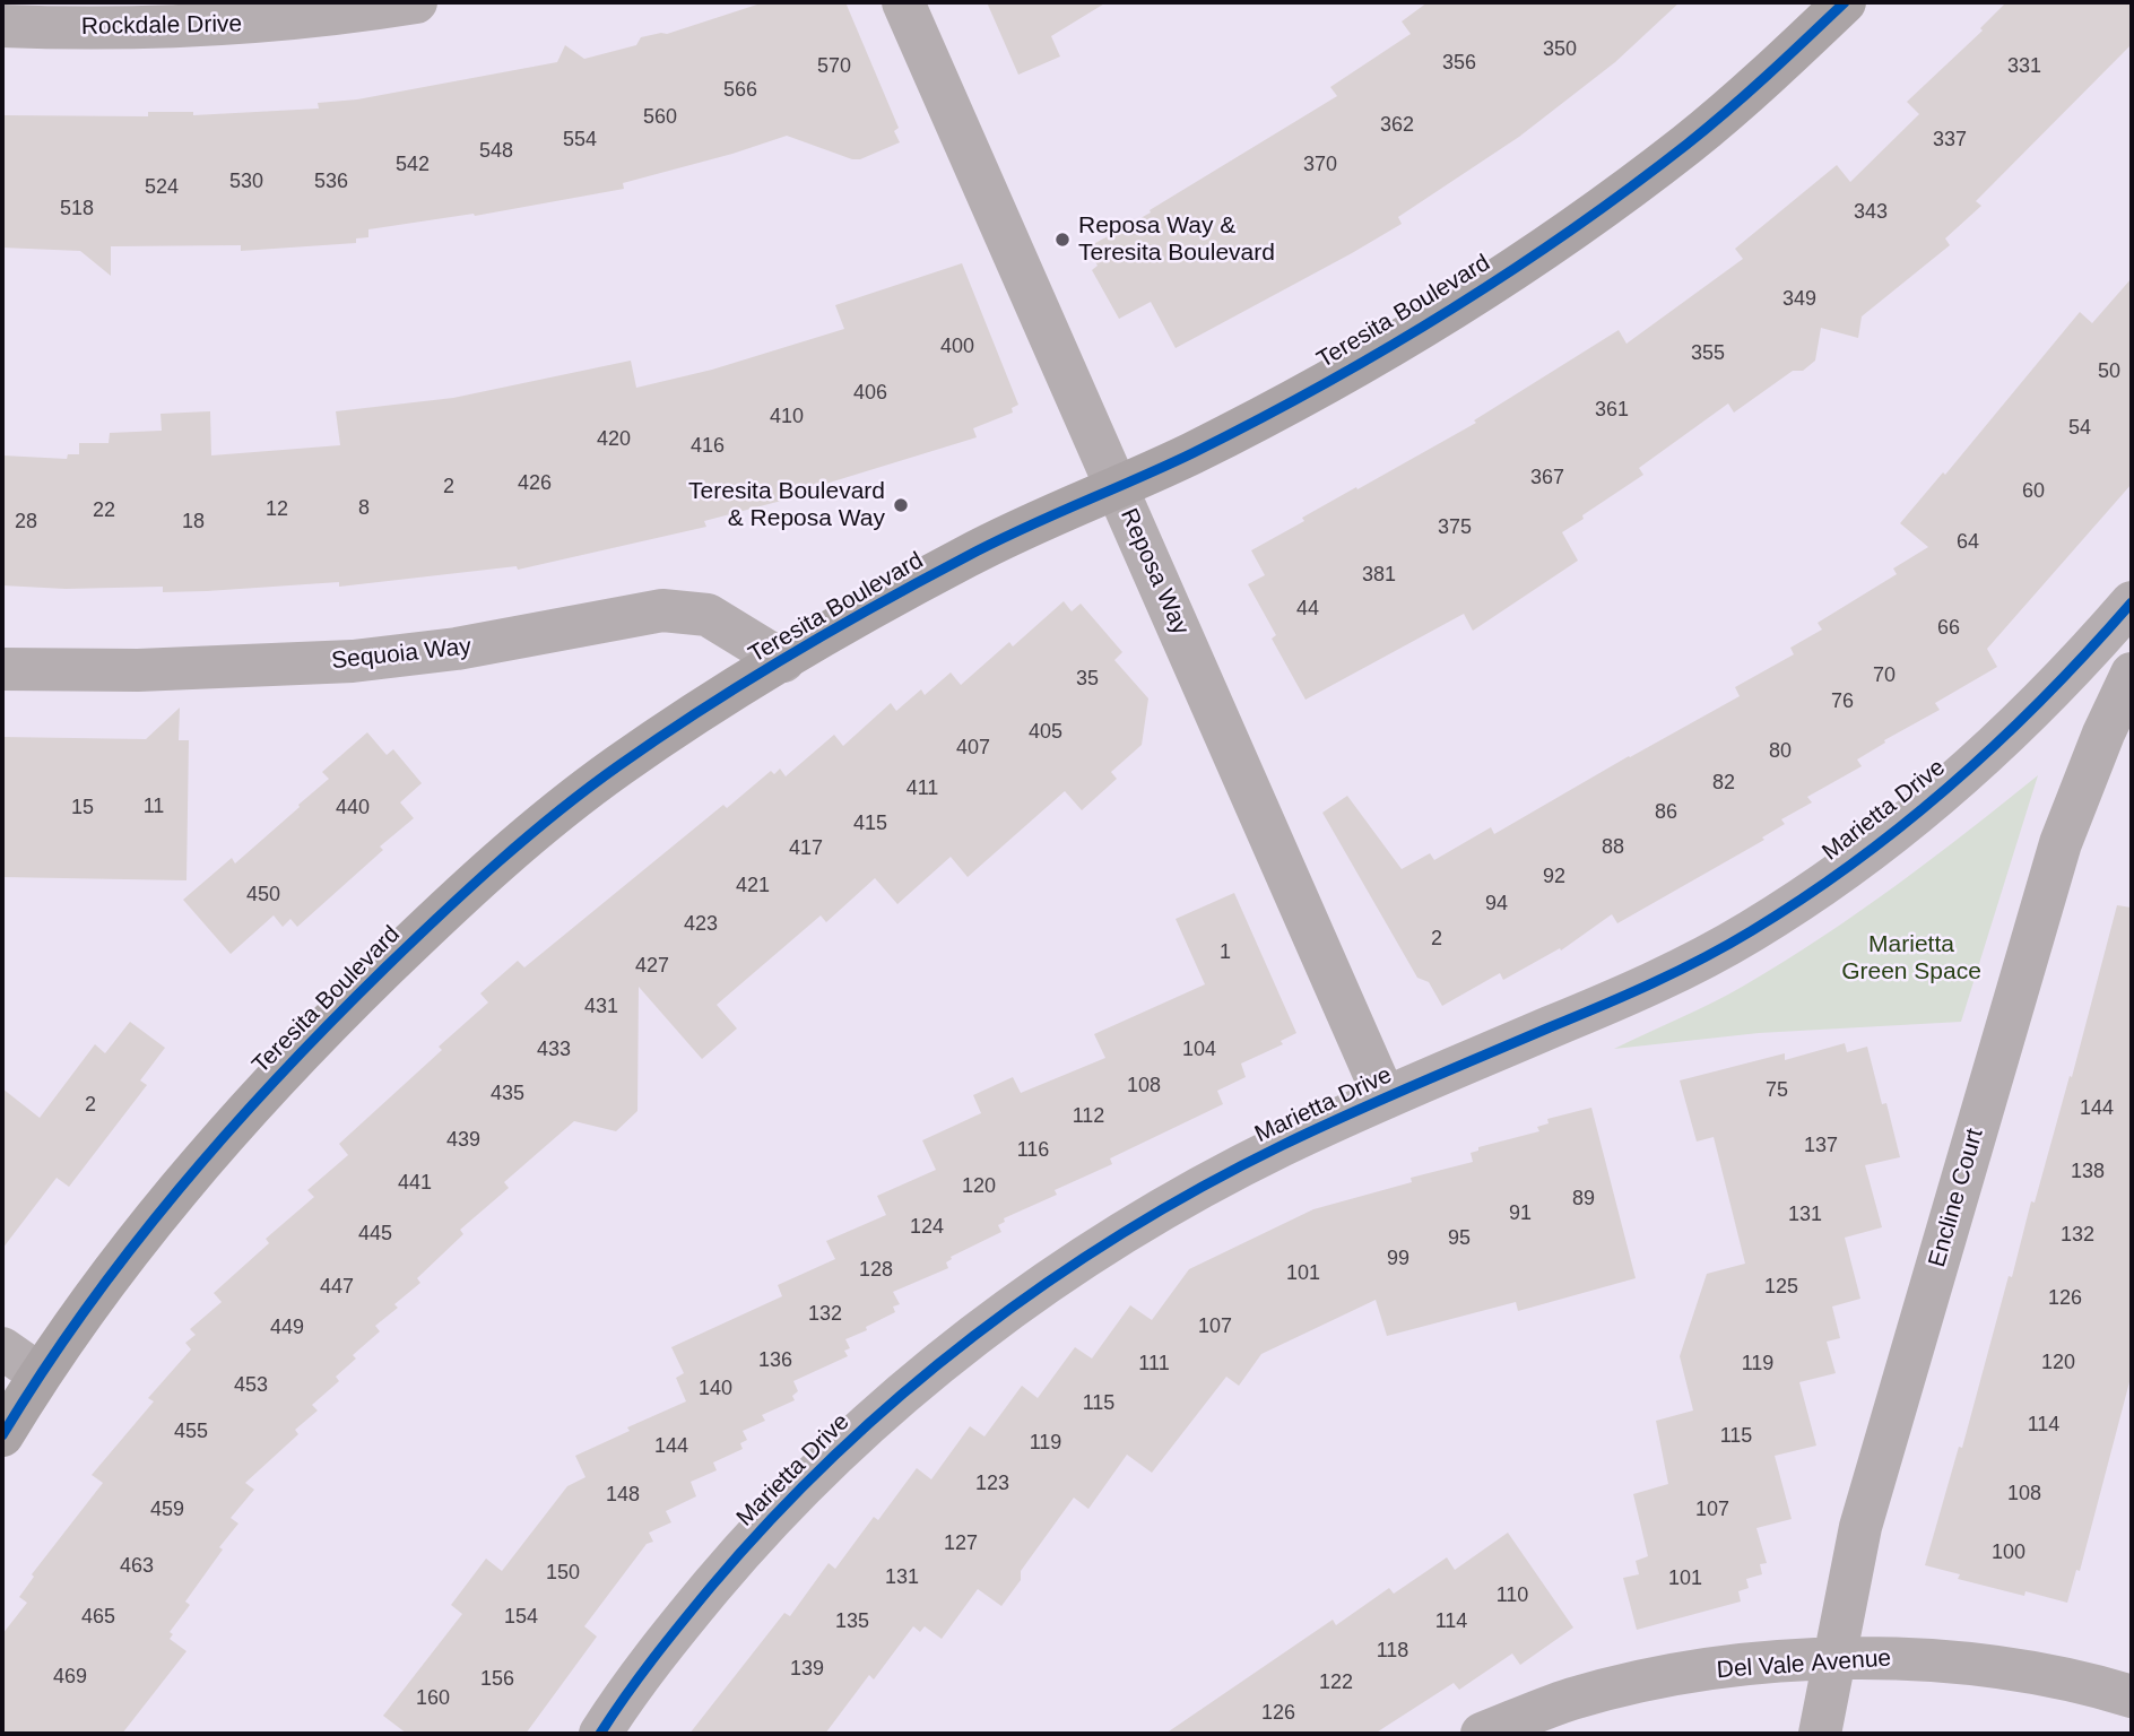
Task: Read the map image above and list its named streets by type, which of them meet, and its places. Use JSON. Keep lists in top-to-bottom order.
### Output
{
  "streets": {
    "street": [
      "Rockdale Drive",
      "Teresita Boulevard",
      "Reposa Way",
      "Sequoia Way",
      "Marietta Drive",
      "Encline Court",
      "Del Vale Avenue"
    ]
  },
  "crossings": [
    ["Teresita Boulevard", "Reposa Way"],
    ["Teresita Boulevard", "Sequoia Way"],
    ["Reposa Way", "Marietta Drive"],
    ["Encline Court", "Del Vale Avenue"]
  ],
  "parks": ["Marietta Green Space"],
  "places": ["Reposa Way & Teresita Boulevard", "Teresita Boulevard & Reposa Way"],
  "house_numbers": [
    "350",
    "356",
    "570",
    "331",
    "566",
    "560",
    "362",
    "554",
    "337",
    "548",
    "542",
    "370",
    "530",
    "536",
    "524",
    "518",
    "343",
    "349",
    "400",
    "355",
    "50",
    "406",
    "361",
    "410",
    "54",
    "420",
    "416",
    "367",
    "426",
    "2",
    "60",
    "8",
    "12",
    "22",
    "28",
    "18",
    "375",
    "64",
    "381",
    "44",
    "66",
    "70",
    "35",
    "76",
    "405",
    "407",
    "80",
    "82",
    "411",
    "11",
    "15",
    "440",
    "86",
    "415",
    "88",
    "417",
    "92",
    "421",
    "450",
    "94",
    "423",
    "2",
    "1",
    "427",
    "431",
    "433",
    "104",
    "108",
    "75",
    "435",
    "2",
    "144",
    "112",
    "439",
    "137",
    "116",
    "138",
    "441",
    "120",
    "89",
    "91",
    "131",
    "124",
    "445",
    "132",
    "95",
    "99",
    "128",
    "101",
    "447",
    "125",
    "126",
    "132",
    "107",
    "449",
    "136",
    "120",
    "111",
    "119",
    "453",
    "140",
    "115",
    "114",
    "455",
    "115",
    "119",
    "144",
    "123",
    "108",
    "148",
    "459",
    "107",
    "127",
    "100",
    "463",
    "150",
    "131",
    "101",
    "110",
    "465",
    "154",
    "135",
    "114",
    "118",
    "139",
    "469",
    "156",
    "122",
    "160",
    "126"
  ]
}
